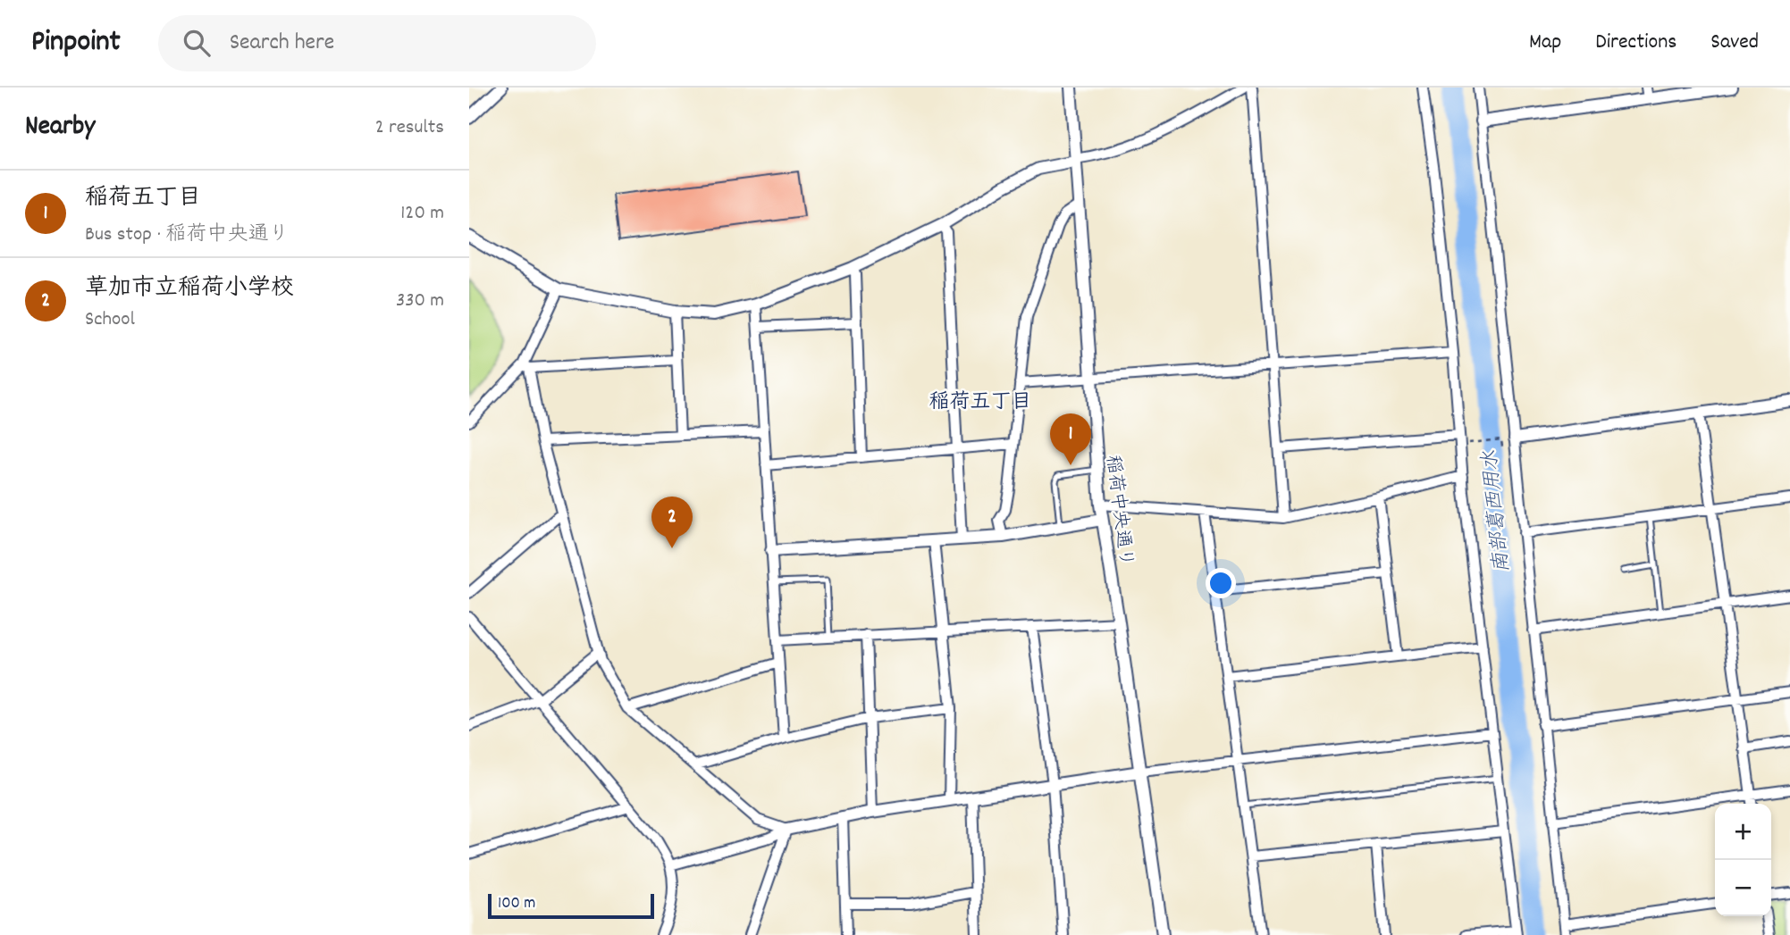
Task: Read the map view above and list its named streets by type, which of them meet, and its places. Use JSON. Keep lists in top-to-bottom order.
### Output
{
  "streets": {
    "street": ["稲荷中央通り"]
  },
  "districts": ["稲荷五丁目"],
  "water": ["南部葛西用水"],
  "scale_bar": "100 m",
  "page": {
    "header": "Pinpoint",
    "search": "Search here",
    "nav": ["Map", "Directions", "Saved"],
    "heading": ["Nearby", "2 results"],
    "list": [
      {
        "mark": "1",
        "name": "稲荷五丁目",
        "note": "Bus stop · 稲荷中央通り",
        "value": "120 m"
      },
      {
        "mark": "2",
        "name": "草加市立稲荷小学校",
        "note": "School",
        "value": "330 m"
      }
    ],
    "pins": ["1", "2"],
    "map_buttons": ["+", "−"],
    "scale": "100 m"
  }
}
